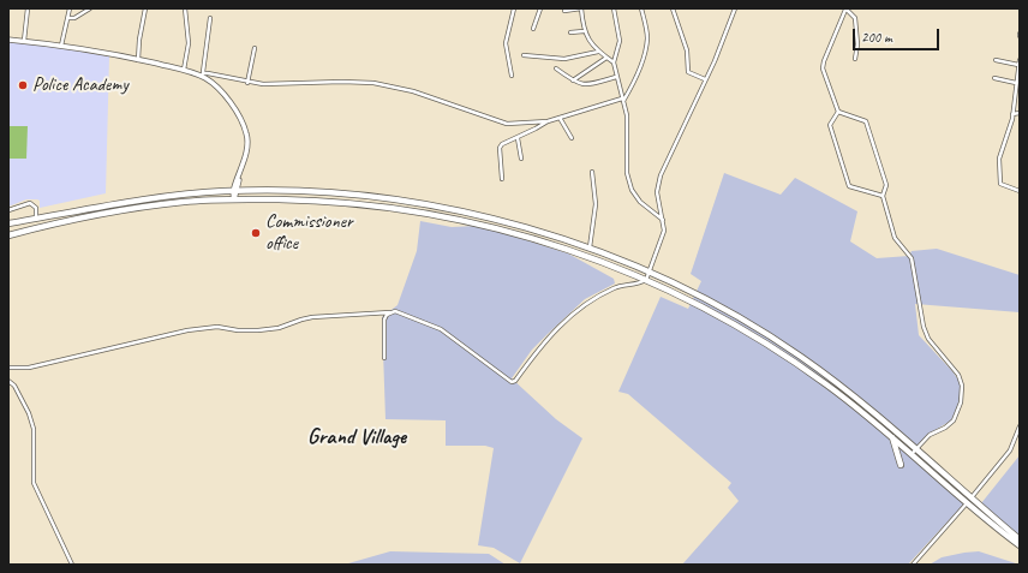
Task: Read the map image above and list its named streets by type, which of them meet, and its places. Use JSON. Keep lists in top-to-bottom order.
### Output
{
  "districts": ["Grand Village"],
  "places": ["Police Academy", "Commissioner office"],
  "scale_bar": "200 m"
}
